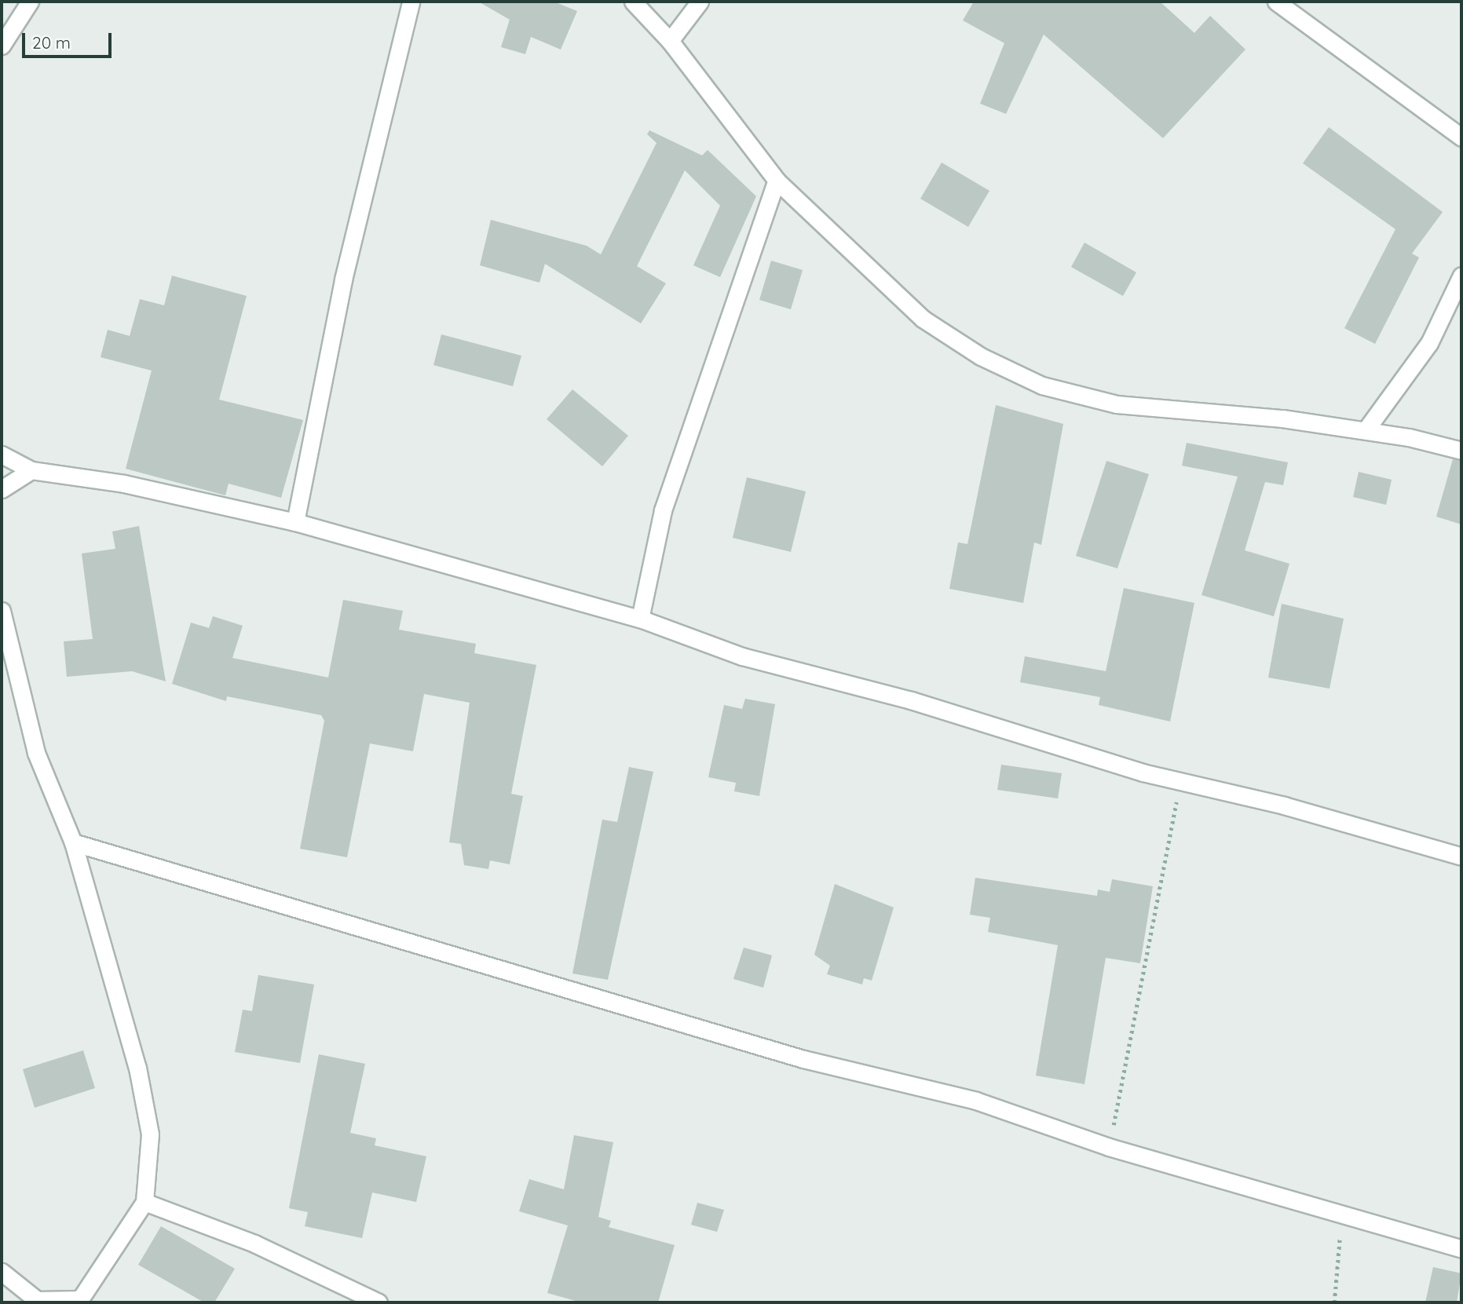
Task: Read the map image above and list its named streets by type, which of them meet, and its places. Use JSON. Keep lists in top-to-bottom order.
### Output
{
  "scale_bar": "20 m"
}
